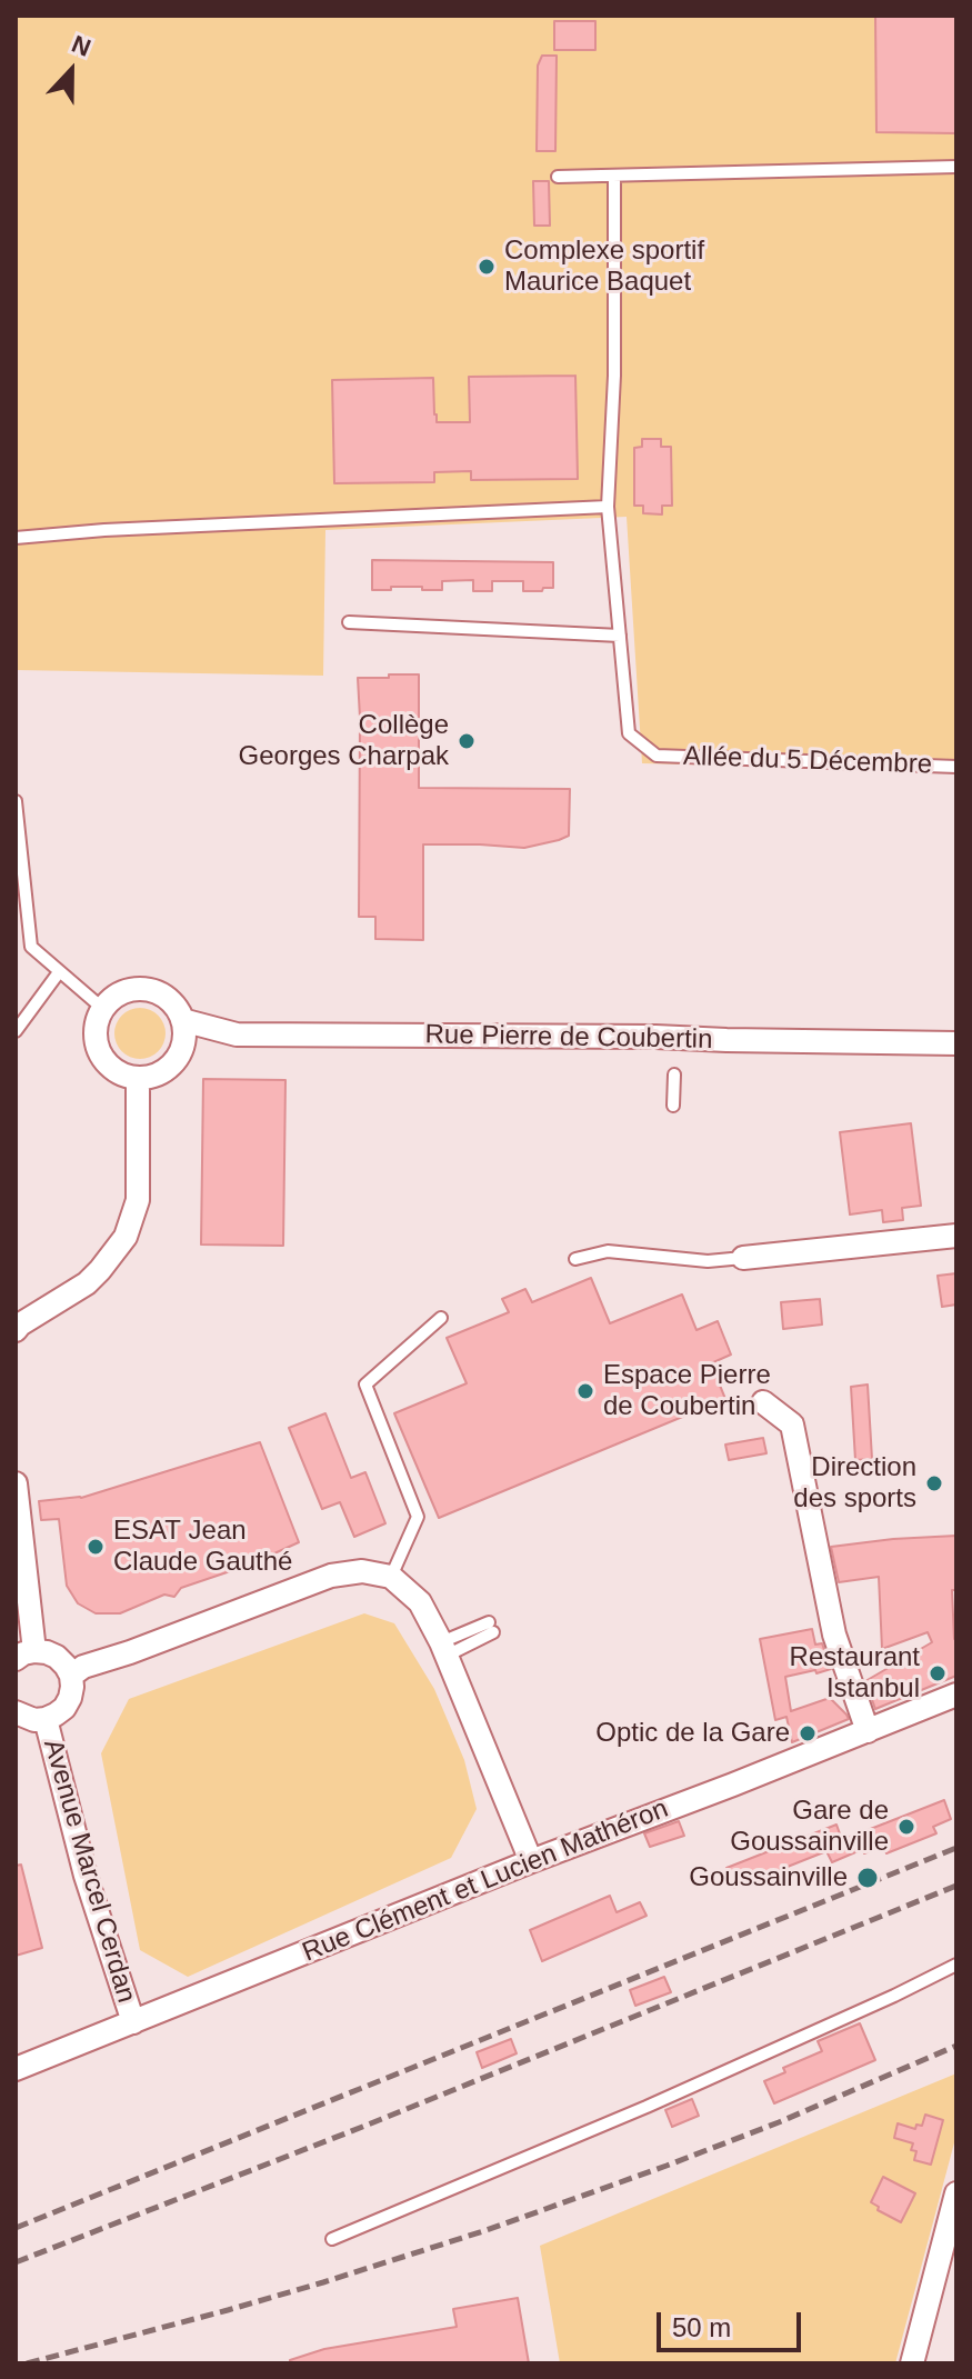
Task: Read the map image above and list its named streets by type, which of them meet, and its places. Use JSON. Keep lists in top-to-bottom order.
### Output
{
  "streets": {
    "street": ["Rue Pierre de Coubertin", "Avenue Marcel Cerdan", "Rue Clément et Lucien Mathéron"],
    "lane": ["Allée du 5 Décembre"]
  },
  "crossings": [
    ["Avenue Marcel Cerdan", "Rue Clément et Lucien Mathéron"]
  ],
  "places": [
    "Complexe sportif Maurice Baquet",
    "Collège Georges Charpak",
    "Espace Pierre de Coubertin",
    "Direction des sports",
    "ESAT Jean Claude Gauthé",
    "Restaurant Istanbul",
    "Optic de la Gare",
    "Gare de Goussainville",
    "Goussainville"
  ],
  "scale_bar": "50 m",
  "north": "top"
}
